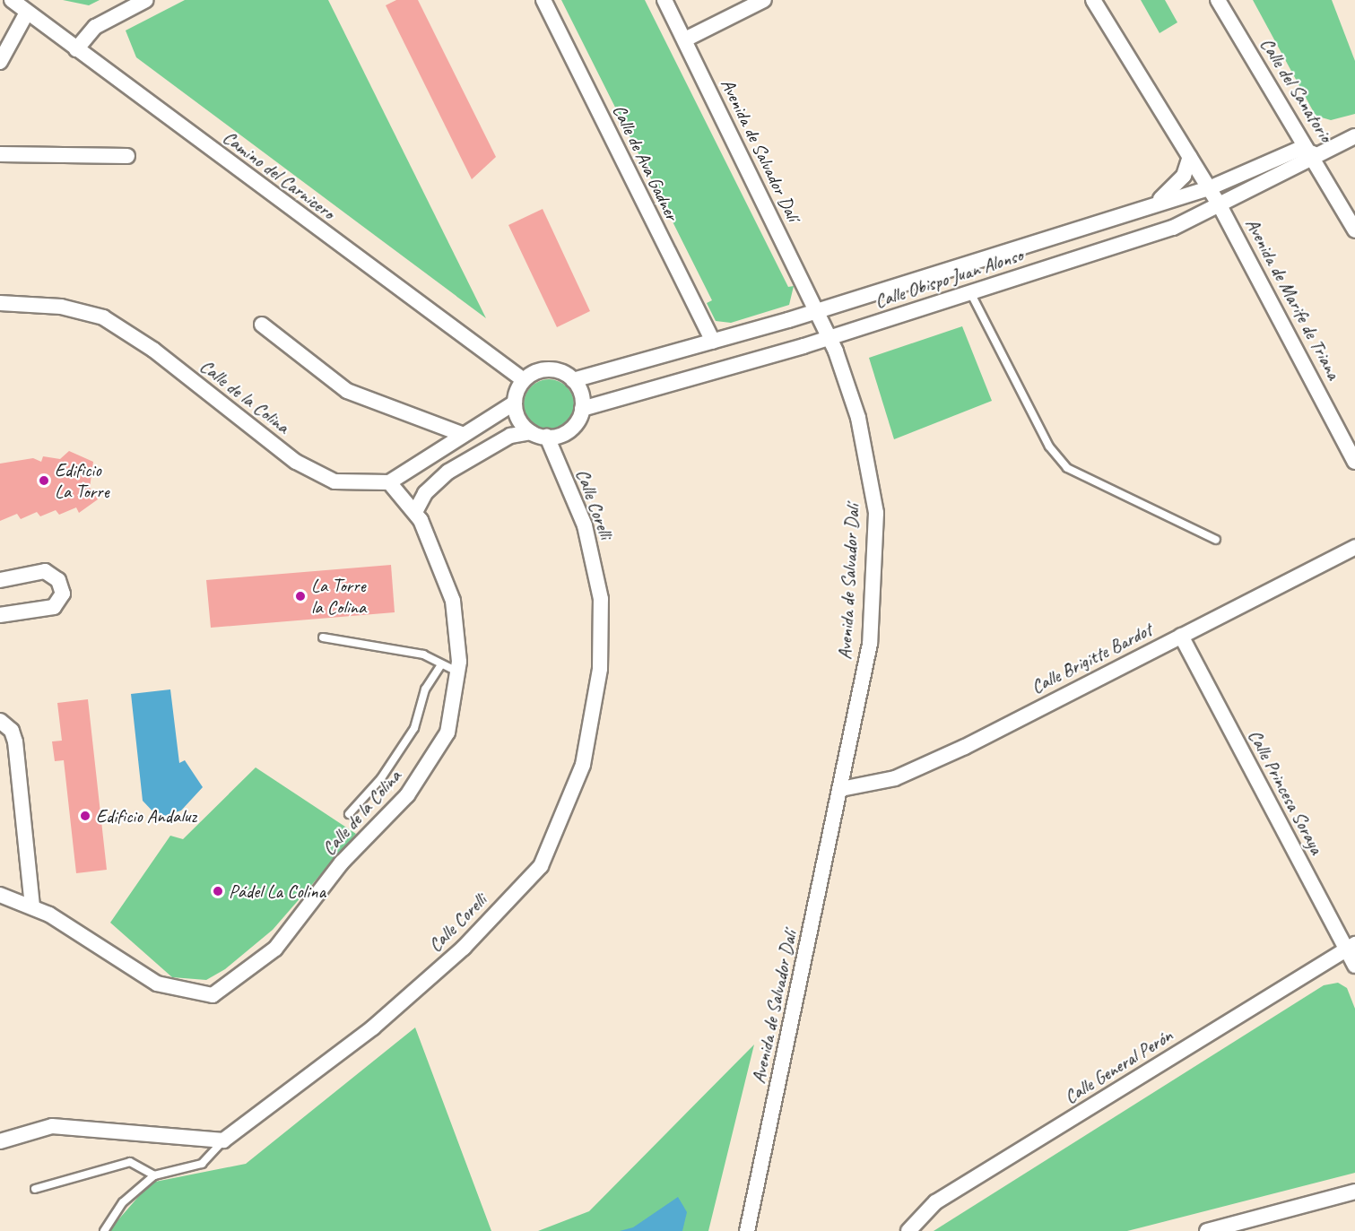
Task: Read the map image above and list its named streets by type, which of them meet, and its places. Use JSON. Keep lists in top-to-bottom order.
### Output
{
  "streets": {
    "street": [
      "Calle del Sanatorio",
      "Avenida de Salvador Dalí",
      "Calle de Ava Gadner",
      "Camino del Carnicero",
      "Calle Obispo Juan Alonso",
      "Avenida de Marife de Triana",
      "Calle de la Colina",
      "Calle Corelli",
      "Calle Brigitte Bardot",
      "Calle Princesa Soraya",
      "Calle General Perón"
    ]
  },
  "crossings": [
    ["Calle del Sanatorio", "Calle Obispo Juan Alonso"],
    ["Avenida de Salvador Dalí", "Calle Obispo Juan Alonso"],
    ["Avenida de Salvador Dalí", "Calle Brigitte Bardot"],
    ["Calle de Ava Gadner", "Calle Obispo Juan Alonso"],
    ["Camino del Carnicero", "Calle Obispo Juan Alonso"],
    ["Camino del Carnicero", "Calle Corelli"],
    ["Calle Obispo Juan Alonso", "Avenida de Marife de Triana"],
    ["Calle Obispo Juan Alonso", "Calle Corelli"],
    ["Calle Brigitte Bardot", "Calle Princesa Soraya"],
    ["Calle Princesa Soraya", "Calle General Perón"]
  ],
  "places": [
    "Edificio La Torre",
    "La Torre la Colina",
    "Edificio Andaluz",
    "Pádel La Colina"
  ]
}
